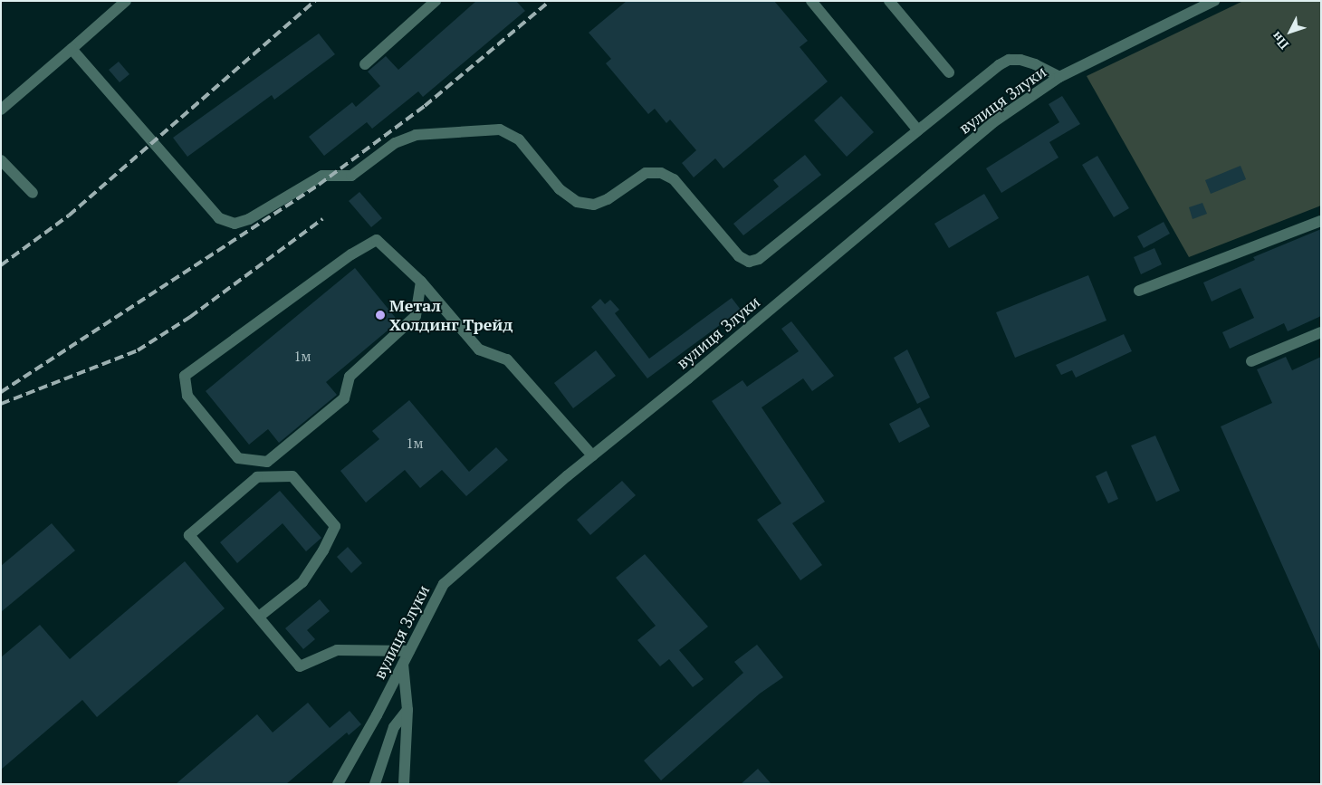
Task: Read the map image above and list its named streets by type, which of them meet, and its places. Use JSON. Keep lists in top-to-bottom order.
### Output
{
  "streets": {
    "street": ["вулиця Злуки"]
  },
  "places": ["Метал Холдинг Трейд"],
  "house_numbers": ["1м", "1м"],
  "north": "bottom left"
}
